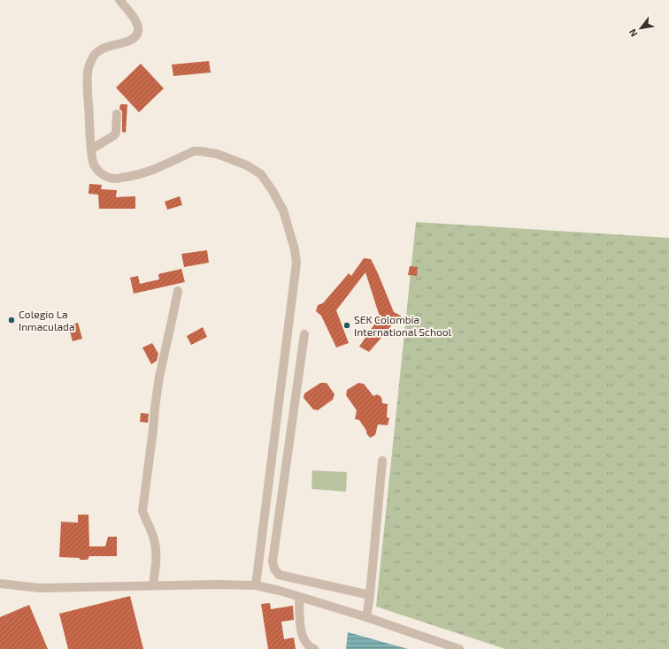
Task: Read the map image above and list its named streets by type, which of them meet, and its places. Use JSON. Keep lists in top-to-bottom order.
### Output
{
  "places": ["Colegio La Inmaculada", "SEK Colombia International School"],
  "north": "bottom left"
}
